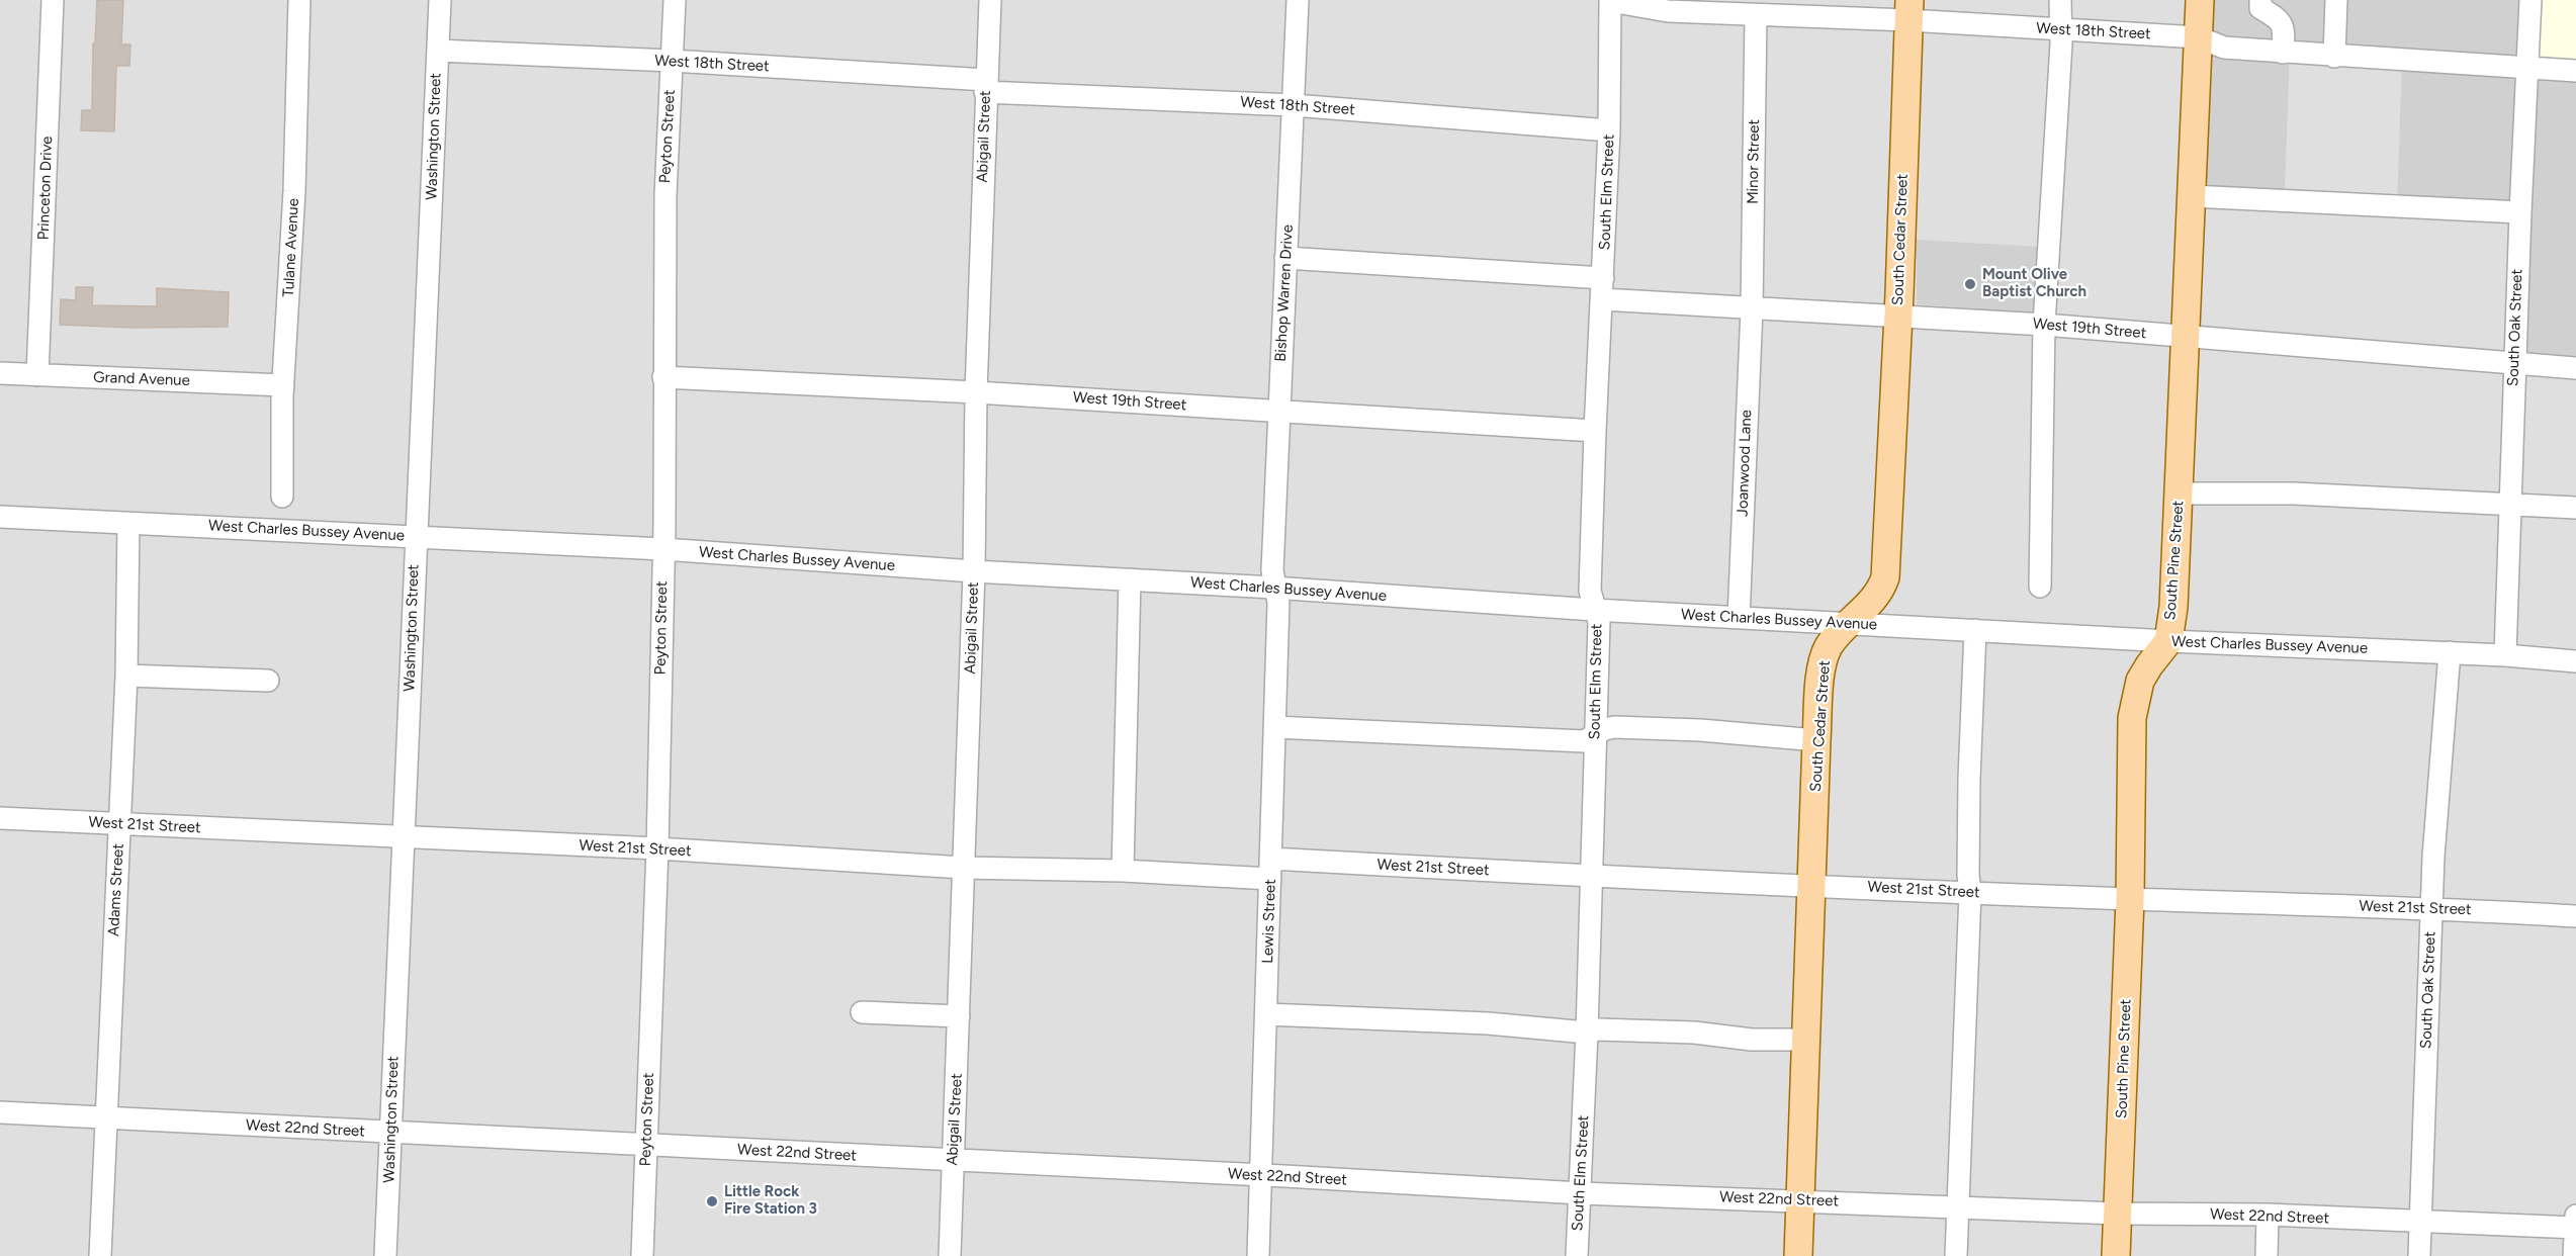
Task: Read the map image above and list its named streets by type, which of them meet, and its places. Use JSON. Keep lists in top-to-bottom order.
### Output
{
  "streets": {
    "main road": ["South Cedar Street", "South Pine Street"],
    "street": [
      "West 18th Street",
      "Washington Street",
      "Peyton Street",
      "Abigail Street",
      "Minor Street",
      "Princeton Drive",
      "South Elm Street",
      "Tulane Avenue",
      "Bishop Warren Drive",
      "South Oak Street",
      "West 19th Street",
      "Grand Avenue",
      "Joanwood Lane",
      "West Charles Bussey Avenue",
      "West 21st Street",
      "Adams Street",
      "Lewis Street",
      "West 22nd Street"
    ]
  },
  "crossings": [
    ["West 18th Street", "Washington Street"],
    ["West 18th Street", "Peyton Street"],
    ["West 18th Street", "Abigail Street"],
    ["West 18th Street", "Minor Street"],
    ["West 18th Street", "South Elm Street"],
    ["West 18th Street", "South Cedar Street"],
    ["West 18th Street", "Bishop Warren Drive"],
    ["West 18th Street", "South Oak Street"],
    ["West 18th Street", "South Pine Street"],
    ["Washington Street", "West Charles Bussey Avenue"],
    ["Washington Street", "West 21st Street"],
    ["Washington Street", "West 22nd Street"],
    ["Peyton Street", "West 19th Street"],
    ["Peyton Street", "West Charles Bussey Avenue"],
    ["Peyton Street", "West 21st Street"],
    ["Peyton Street", "West 22nd Street"],
    ["Abigail Street", "West 19th Street"],
    ["Abigail Street", "West Charles Bussey Avenue"],
    ["Abigail Street", "West 21st Street"],
    ["Abigail Street", "West 22nd Street"],
    ["Minor Street", "West 19th Street"],
    ["Minor Street", "Joanwood Lane"],
    ["Princeton Drive", "Grand Avenue"],
    ["South Elm Street", "West 19th Street"],
    ["South Elm Street", "West Charles Bussey Avenue"],
    ["South Elm Street", "West 21st Street"],
    ["South Elm Street", "West 22nd Street"],
    ["South Cedar Street", "West 19th Street"],
    ["South Cedar Street", "West Charles Bussey Avenue"],
    ["South Cedar Street", "West 21st Street"],
    ["South Cedar Street", "West 22nd Street"],
    ["Tulane Avenue", "Grand Avenue"],
    ["Bishop Warren Drive", "West 19th Street"],
    ["Bishop Warren Drive", "West Charles Bussey Avenue"],
    ["Bishop Warren Drive", "Lewis Street"],
    ["South Oak Street", "West 19th Street"],
    ["South Oak Street", "West Charles Bussey Avenue"],
    ["South Oak Street", "West 21st Street"],
    ["South Oak Street", "West 22nd Street"],
    ["West 19th Street", "Joanwood Lane"],
    ["West 19th Street", "South Pine Street"],
    ["Joanwood Lane", "West Charles Bussey Avenue"],
    ["West Charles Bussey Avenue", "South Pine Street"],
    ["West Charles Bussey Avenue", "Adams Street"],
    ["West Charles Bussey Avenue", "Lewis Street"],
    ["South Pine Street", "West 21st Street"],
    ["South Pine Street", "West 22nd Street"],
    ["West 21st Street", "Adams Street"],
    ["West 21st Street", "Lewis Street"],
    ["Adams Street", "West 22nd Street"],
    ["Lewis Street", "West 22nd Street"]
  ],
  "places": ["Mount Olive Baptist Church", "Little Rock Fire Station 3"]
}
